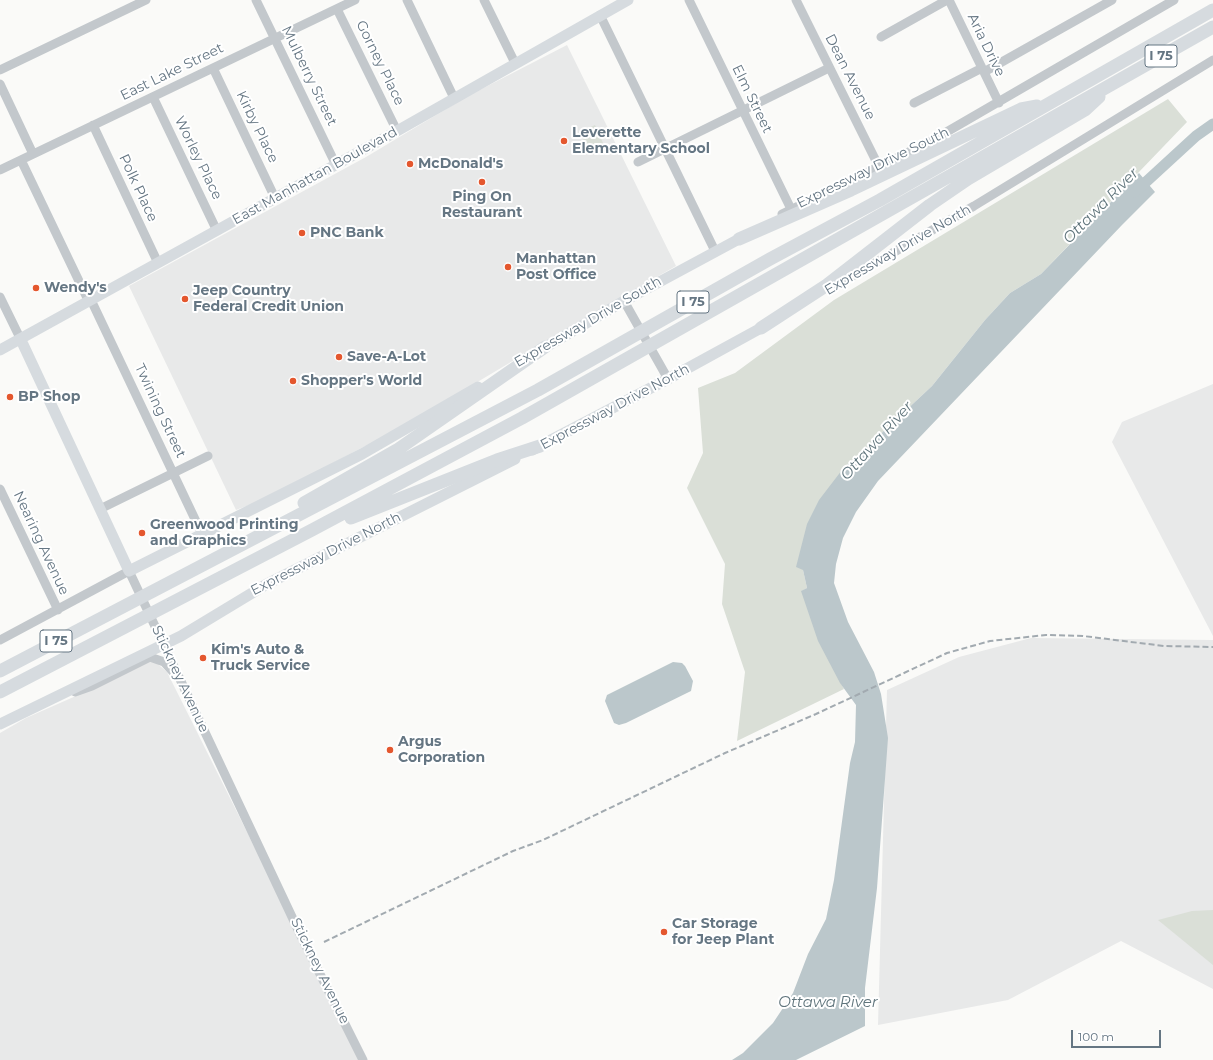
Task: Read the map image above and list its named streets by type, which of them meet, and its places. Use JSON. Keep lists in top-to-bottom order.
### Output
{
  "streets": {
    "highway": ["I 75"],
    "main road": [
      "Expressway Drive South",
      "East Manhattan Boulevard",
      "Expressway Drive North",
      "Stickney Avenue"
    ],
    "street": [
      "Aria Drive",
      "Gorney Place",
      "East Lake Street",
      "Mulberry Street",
      "Dean Avenue",
      "Elm Street",
      "Kirby Place",
      "Worley Place",
      "Polk Place",
      "Twining Street",
      "Nearing Avenue"
    ]
  },
  "crossings": [
    ["Aria Drive", "Expressway Drive South"],
    ["Gorney Place", "East Lake Street"],
    ["Gorney Place", "East Manhattan Boulevard"],
    ["East Lake Street", "Mulberry Street"],
    ["East Lake Street", "Kirby Place"],
    ["East Lake Street", "Worley Place"],
    ["East Lake Street", "Polk Place"],
    ["East Lake Street", "Twining Street"],
    ["Mulberry Street", "East Manhattan Boulevard"],
    ["Dean Avenue", "Expressway Drive South"],
    ["Elm Street", "Expressway Drive South"],
    ["Kirby Place", "East Manhattan Boulevard"],
    ["Worley Place", "East Manhattan Boulevard"],
    ["Expressway Drive South", "Twining Street"],
    ["Expressway Drive South", "Nearing Avenue"],
    ["Expressway Drive South", "Stickney Avenue"],
    ["East Manhattan Boulevard", "Polk Place"],
    ["East Manhattan Boulevard", "Twining Street"],
    ["East Manhattan Boulevard", "Stickney Avenue"],
    ["Expressway Drive North", "Stickney Avenue"]
  ],
  "water": ["Ottawa River"],
  "places": [
    "Leverette Elementary School",
    "McDonald's",
    "Ping On Restaurant",
    "PNC Bank",
    "Manhattan Post Office",
    "Wendy's",
    "Jeep Country Federal Credit Union",
    "Save-A-Lot",
    "Shopper's World",
    "BP Shop",
    "Greenwood Printing and Graphics",
    "Kim's Auto & Truck Service",
    "Argus Corporation",
    "Car Storage for Jeep Plant"
  ],
  "scale_bar": "100 m"
}
